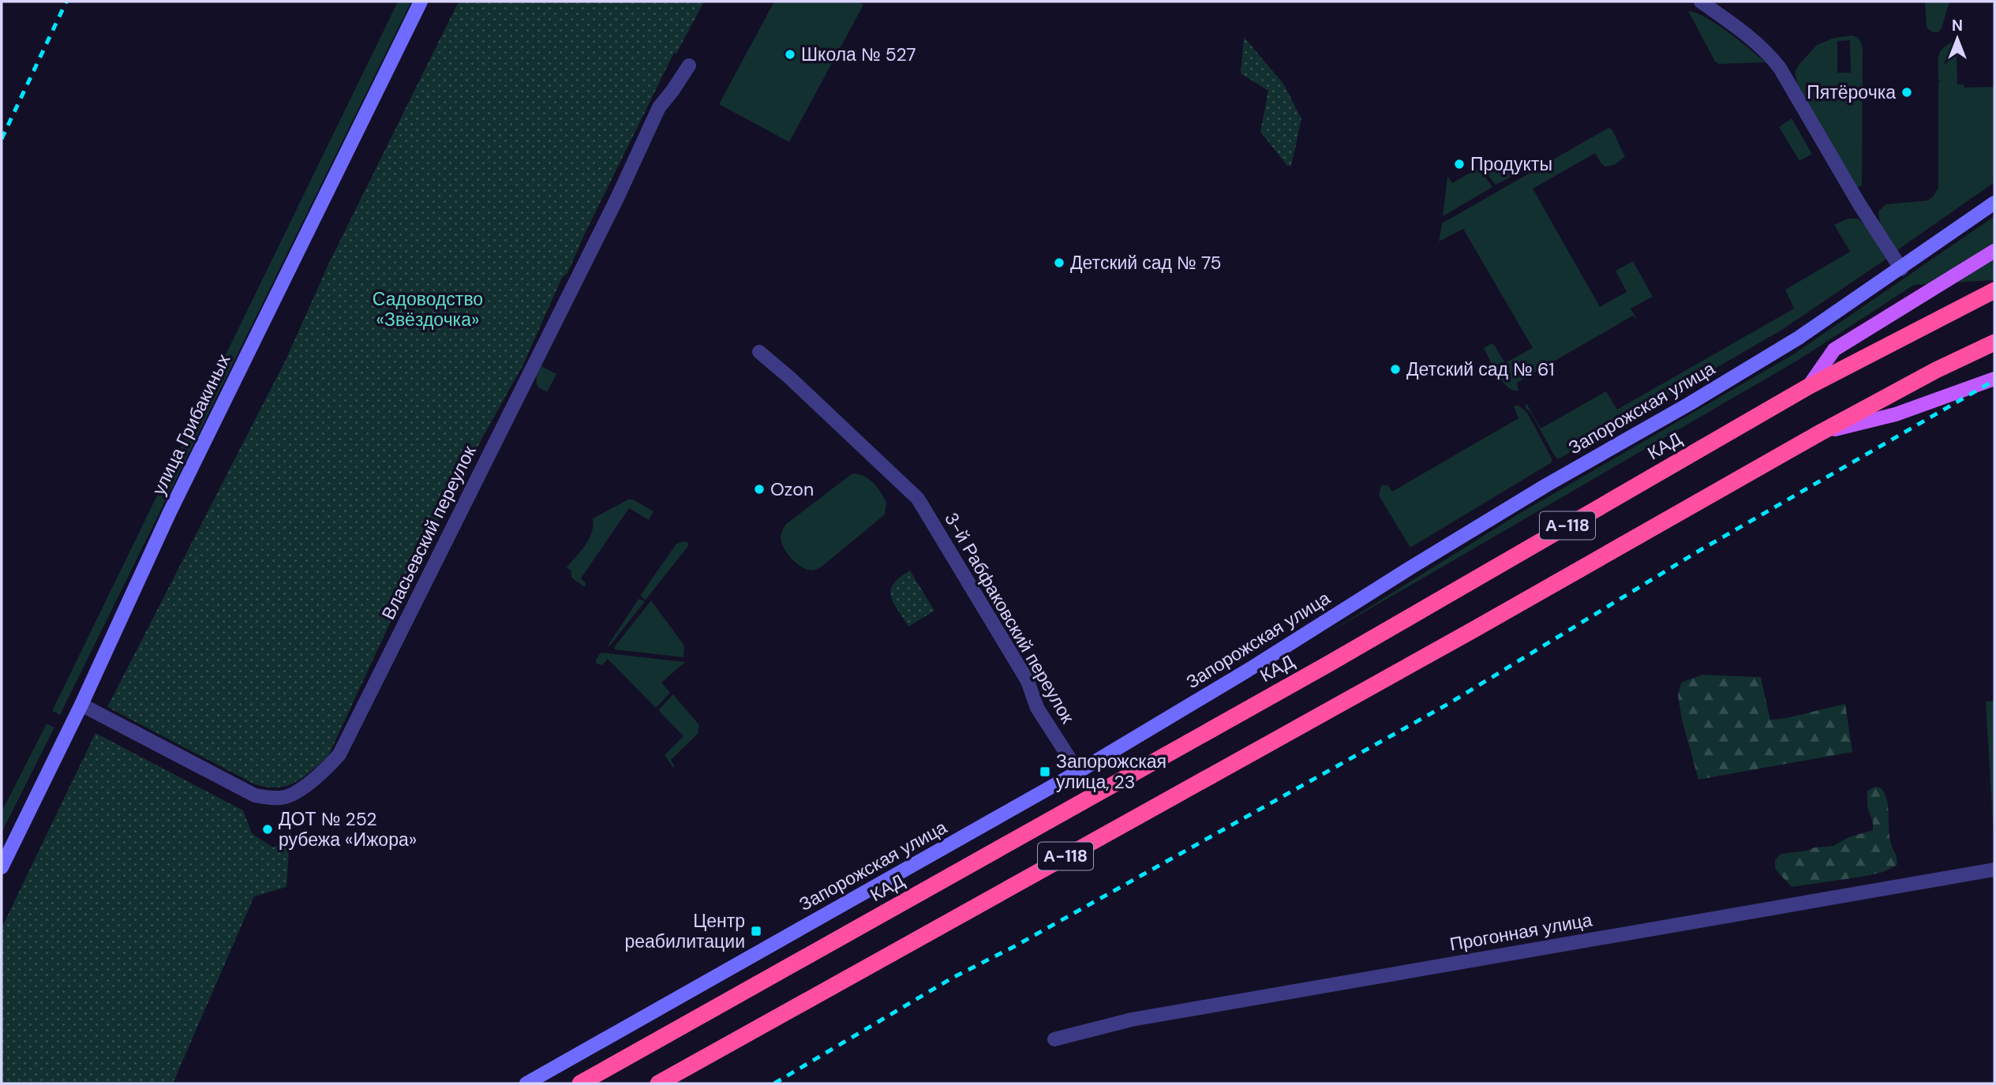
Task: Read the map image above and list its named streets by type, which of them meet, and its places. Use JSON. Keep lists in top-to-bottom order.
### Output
{
  "streets": {
    "highway": ["КАД", "А-118"],
    "street": [
      "Запорожская улица",
      "улица Грибакиных",
      "Власьевский переулок",
      "3-й Рабфаковский переулок",
      "Прогонная улица"
    ]
  },
  "crossings": [
    ["Запорожская улица", "3-й Рабфаковский переулок"],
    ["улица Грибакиных", "Власьевский переулок"]
  ],
  "parks": ["Садоводство «Звёздочка»"],
  "places": {
    "other": [
      "Школа № 527",
      "Пятёрочка",
      "Продукты",
      "Детский сад № 75",
      "Детский сад № 61",
      "Ozon",
      "ДОТ № 252 рубежа «Ижора»"
    ],
    "transit": ["Запорожская улица, 23", "Центр реабилитации"]
  },
  "north": "top"
}
